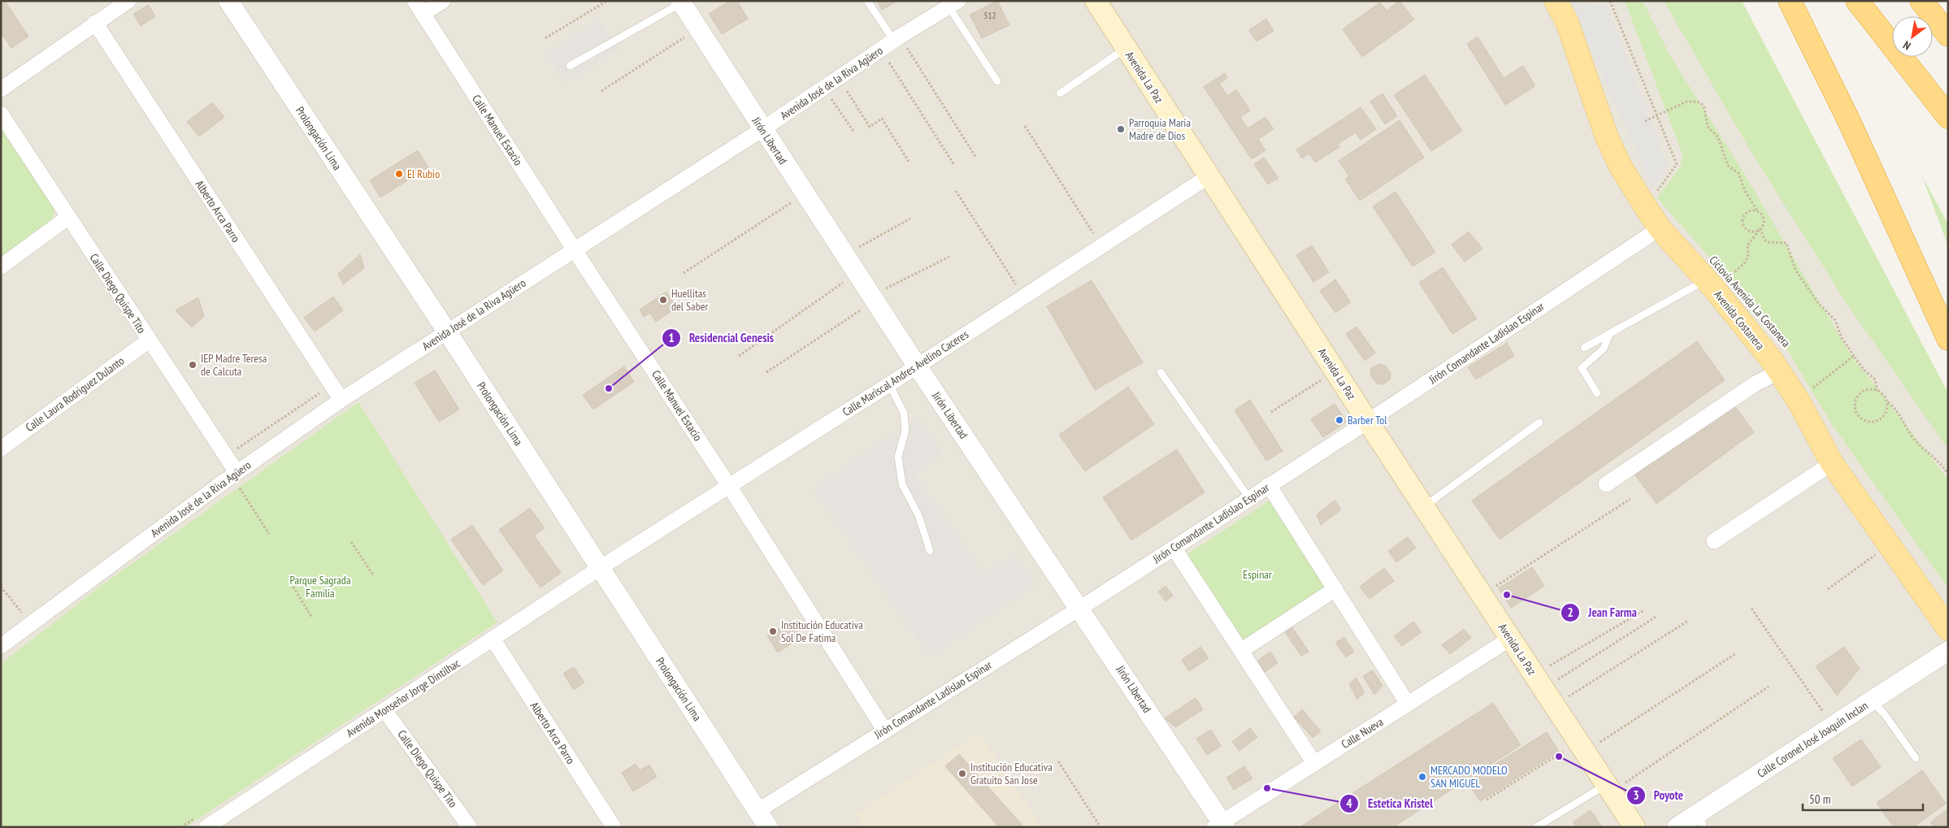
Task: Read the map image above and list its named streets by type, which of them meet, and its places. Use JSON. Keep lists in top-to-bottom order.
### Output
{
  "streets": {
    "main road": ["Avenida La Paz", "Avenida Costanera"],
    "street": [
      "Avenida José de la Riva Agüero",
      "Calle Manuel Estacio",
      "Prolongación Lima",
      "Jirón Libertad",
      "Alberto Arca Parro",
      "Calle Diego Quispe Tito",
      "Jirón Comandante Ladislao Espinar",
      "Calle Mariscal Andres Avelino Caceres",
      "Calle Laura Rodriguez Dulanto",
      "Avenida Monseñor Jorge Dintilhac",
      "Calle Nueva",
      "Calle Coronel José Joaquín Inclan"
    ]
  },
  "crossings": [
    ["Avenida La Paz", "Jirón Comandante Ladislao Espinar"],
    ["Avenida La Paz", "Calle Mariscal Andres Avelino Caceres"],
    ["Avenida La Paz", "Calle Nueva"],
    ["Avenida José de la Riva Agüero", "Calle Manuel Estacio"],
    ["Avenida José de la Riva Agüero", "Prolongación Lima"],
    ["Avenida José de la Riva Agüero", "Jirón Libertad"],
    ["Avenida José de la Riva Agüero", "Alberto Arca Parro"],
    ["Avenida José de la Riva Agüero", "Calle Diego Quispe Tito"],
    ["Calle Manuel Estacio", "Jirón Comandante Ladislao Espinar"],
    ["Calle Manuel Estacio", "Calle Mariscal Andres Avelino Caceres"],
    ["Prolongación Lima", "Jirón Comandante Ladislao Espinar"],
    ["Prolongación Lima", "Calle Mariscal Andres Avelino Caceres"],
    ["Prolongación Lima", "Avenida Monseñor Jorge Dintilhac"],
    ["Jirón Libertad", "Jirón Comandante Ladislao Espinar"],
    ["Jirón Libertad", "Calle Mariscal Andres Avelino Caceres"],
    ["Jirón Libertad", "Calle Nueva"],
    ["Alberto Arca Parro", "Avenida Monseñor Jorge Dintilhac"],
    ["Calle Diego Quispe Tito", "Calle Laura Rodriguez Dulanto"],
    ["Calle Diego Quispe Tito", "Avenida Monseñor Jorge Dintilhac"],
    ["Avenida Costanera", "Jirón Comandante Ladislao Espinar"],
    ["Calle Mariscal Andres Avelino Caceres", "Avenida Monseñor Jorge Dintilhac"]
  ],
  "parks": ["Espinar", "Parque Sagrada Familia"],
  "places": [
    "Parroquia María Madre de Dios",
    "El Rubio",
    "Huellitas del Saber",
    "IEP Madre Teresa de Calcuta",
    "Residencial Genesis",
    "Barber Tol",
    "Jean Farma",
    "Institución Educativa Sol De Fatima",
    "Poyote",
    "Institución Educativa Gratuito San Jose",
    "MERCADO MODELO SAN MIGUEL",
    "Estetica Kristel"
  ],
  "house_numbers": ["512"],
  "scale_bar": "50 m",
  "north": "bottom left"
}
